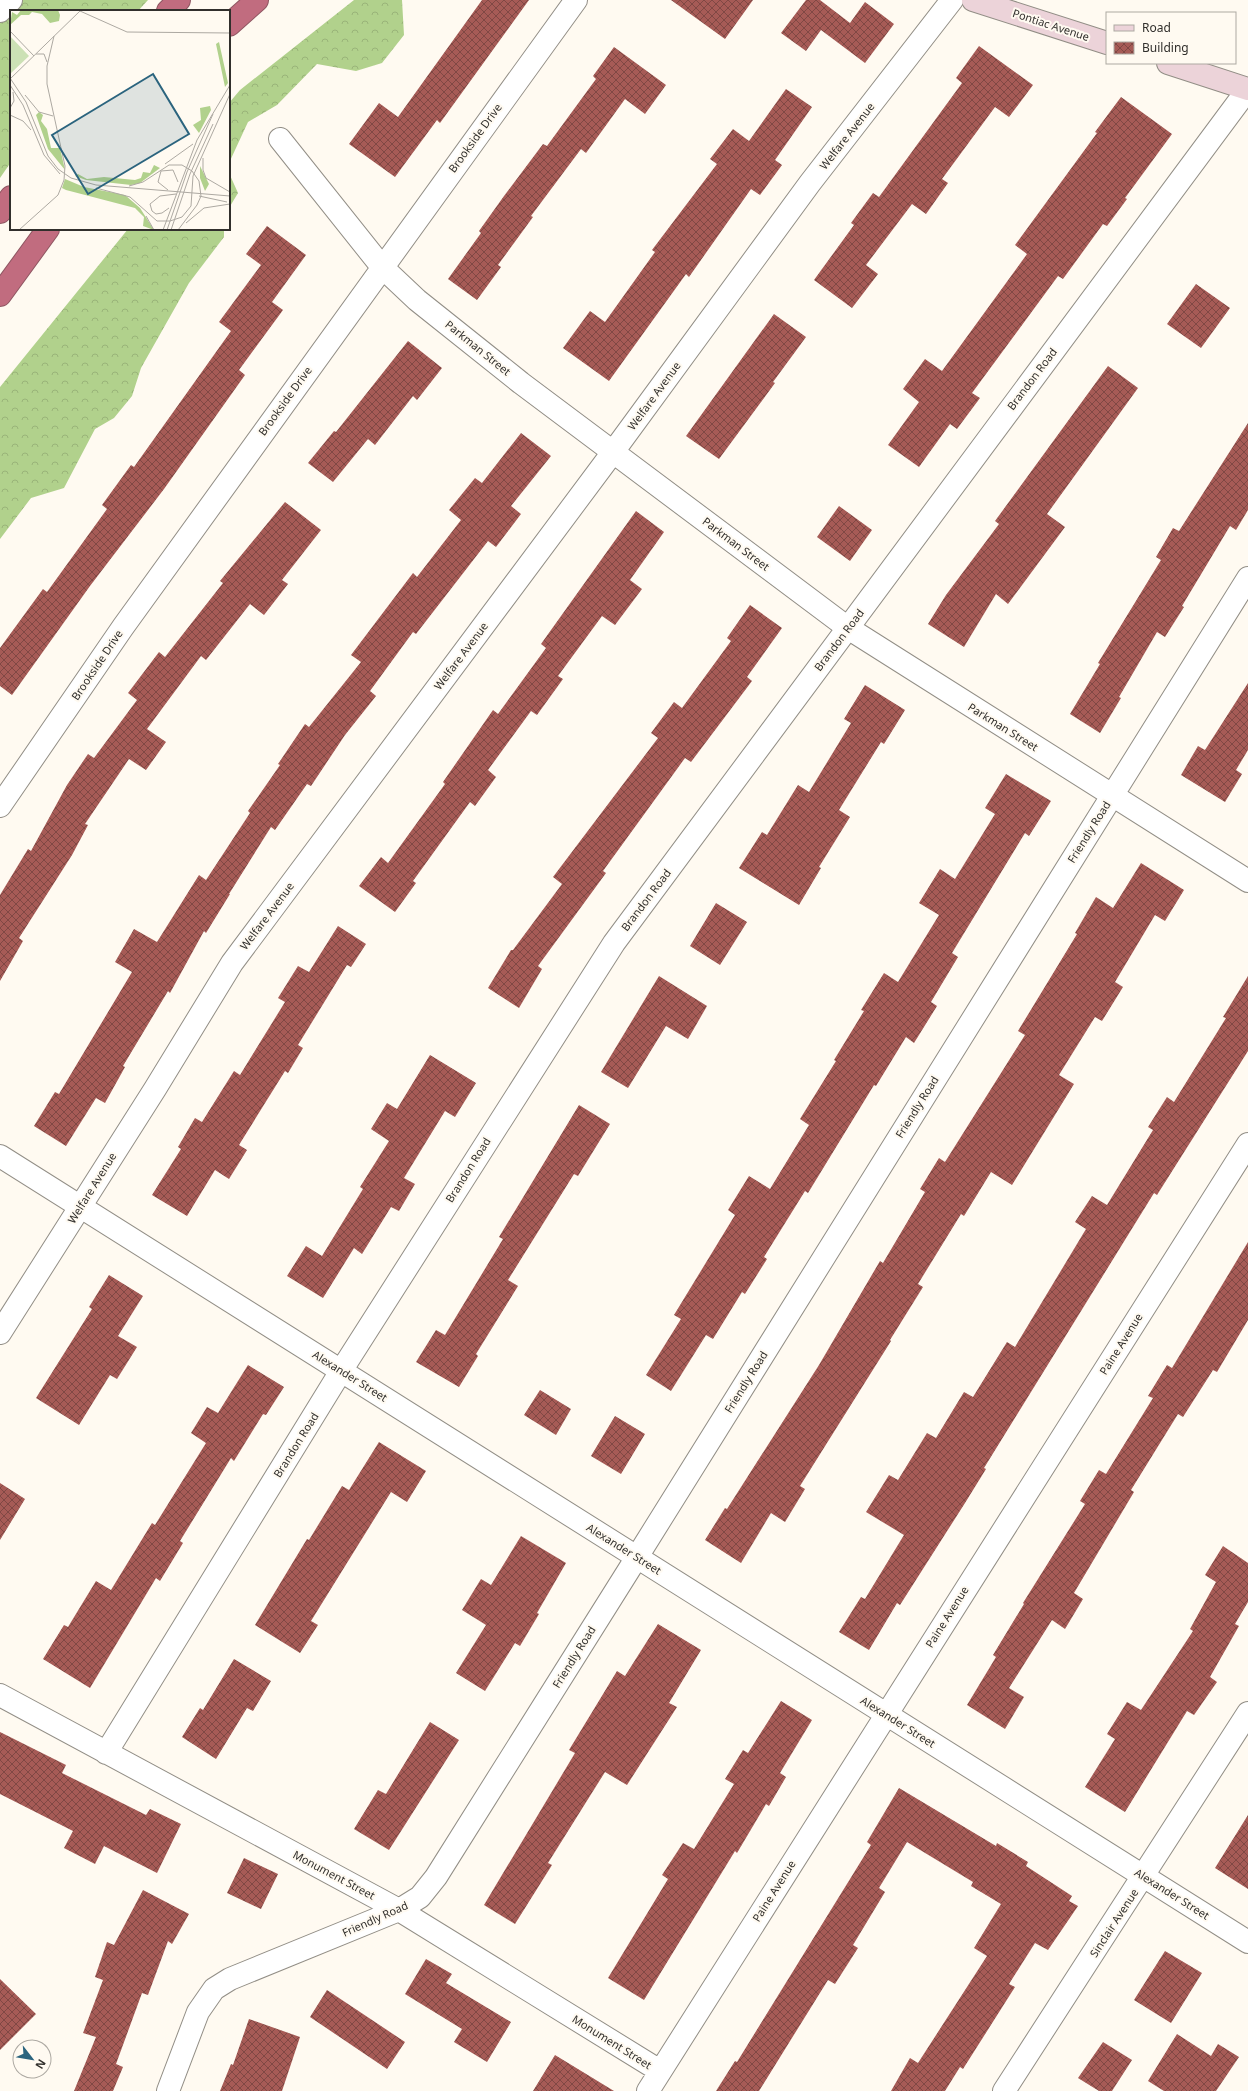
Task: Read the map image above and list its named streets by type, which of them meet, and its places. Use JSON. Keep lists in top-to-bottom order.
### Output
{
  "streets": {
    "main road": ["Pontiac Avenue"],
    "street": [
      "Welfare Avenue",
      "Brookside Drive",
      "Parkman Street",
      "Brandon Road",
      "Friendly Road",
      "Paine Avenue",
      "Alexander Street",
      "Monument Street",
      "Sinclair Avenue"
    ]
  },
  "crossings": [
    ["Welfare Avenue", "Parkman Street"],
    ["Welfare Avenue", "Alexander Street"],
    ["Brookside Drive", "Parkman Street"],
    ["Parkman Street", "Brandon Road"],
    ["Parkman Street", "Friendly Road"],
    ["Brandon Road", "Alexander Street"],
    ["Brandon Road", "Monument Street"],
    ["Friendly Road", "Alexander Street"],
    ["Friendly Road", "Monument Street"],
    ["Paine Avenue", "Alexander Street"],
    ["Paine Avenue", "Monument Street"],
    ["Alexander Street", "Sinclair Avenue"]
  ],
  "legend": ["Road", "Building"],
  "north": "bottom right"
}
